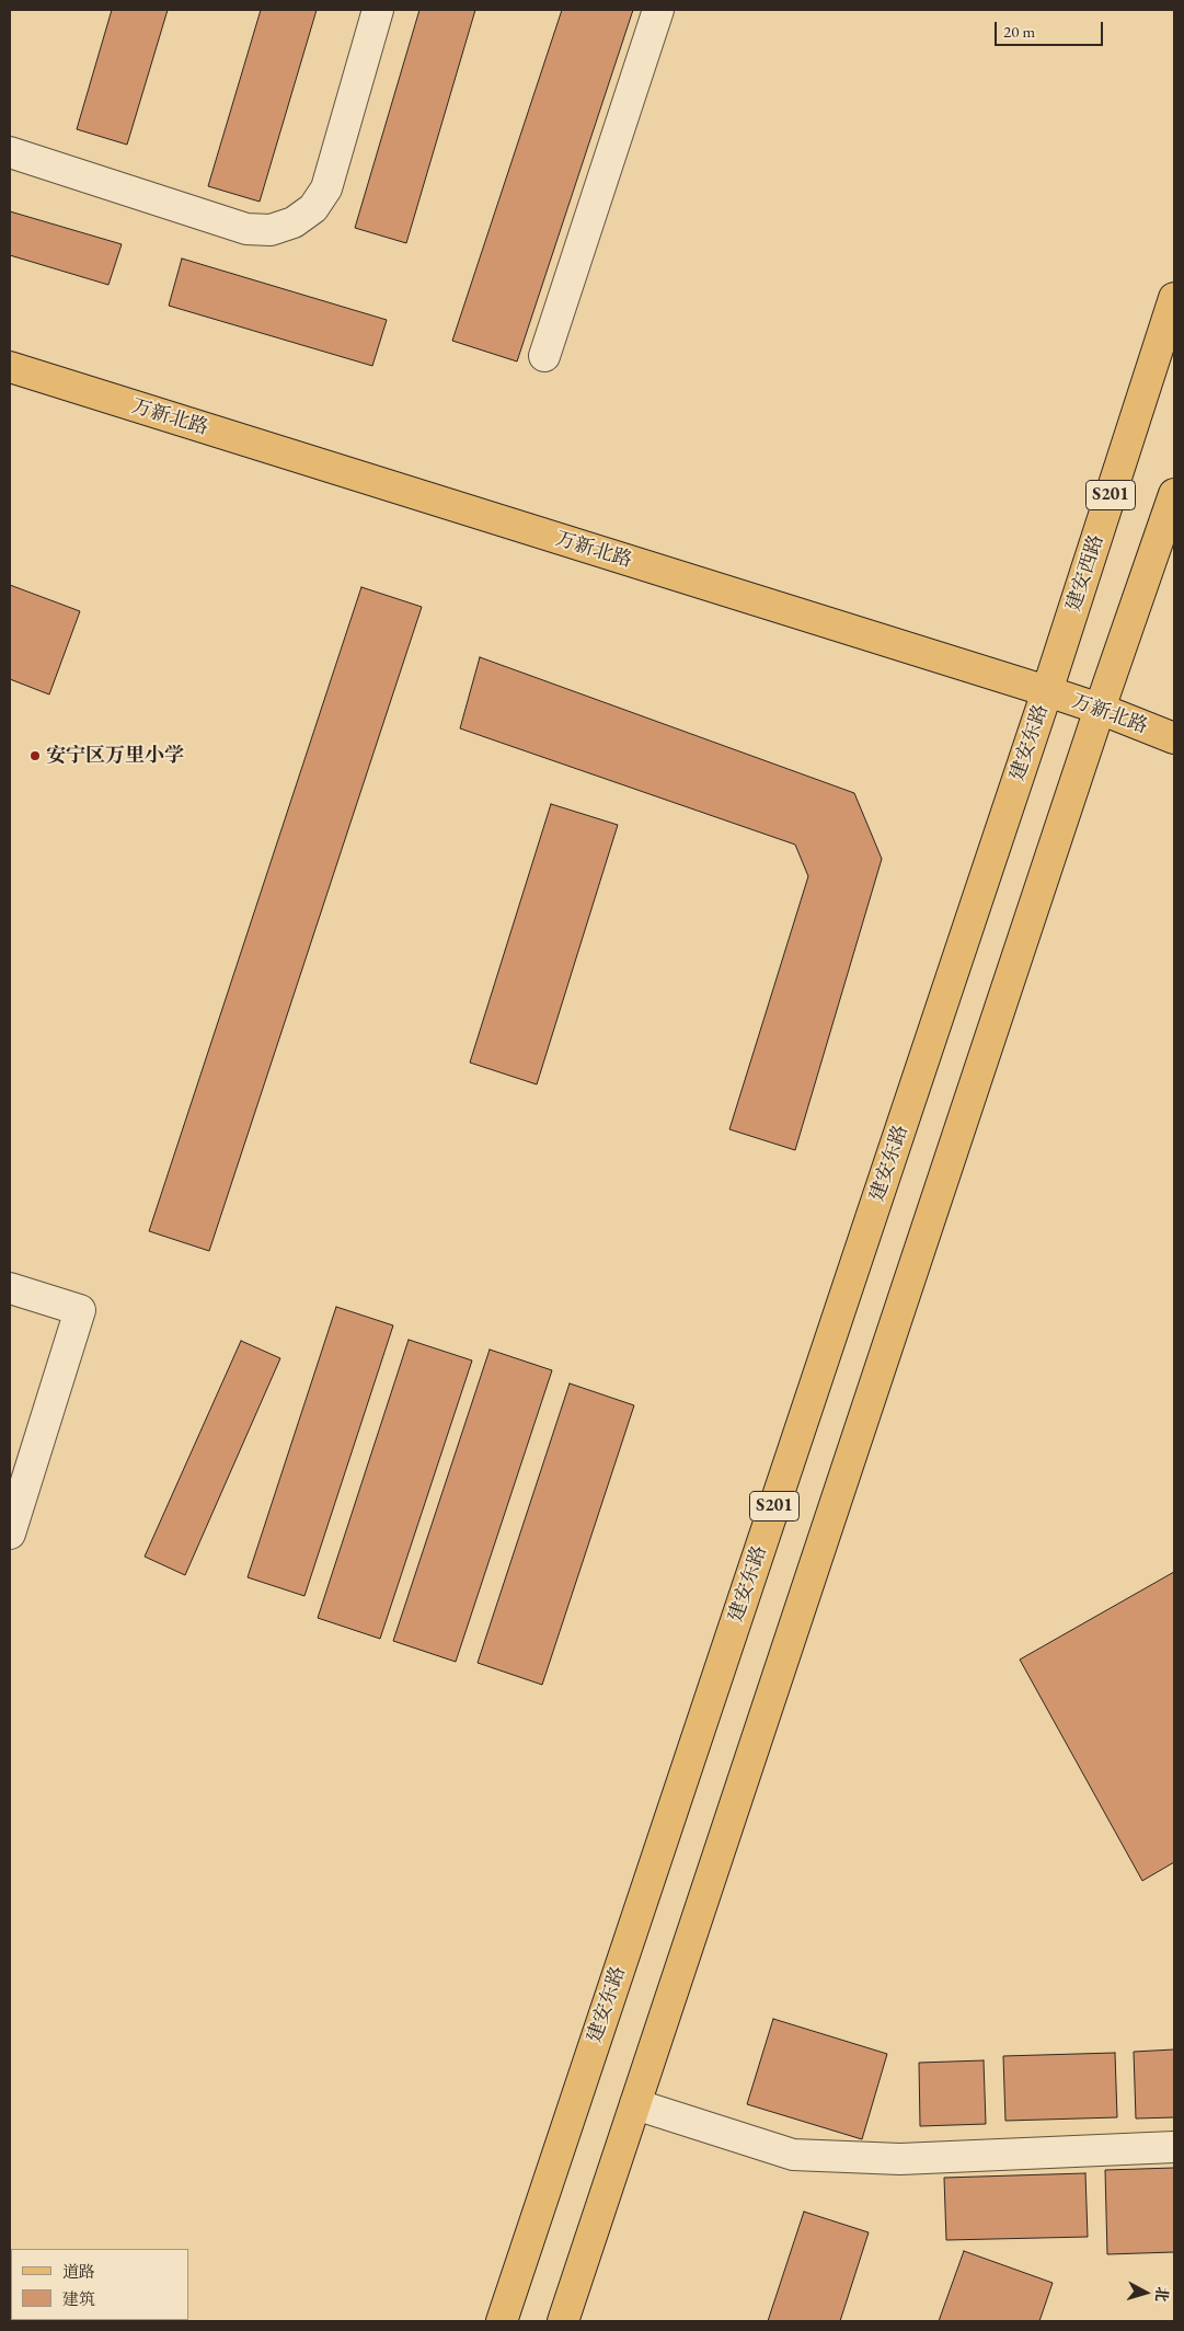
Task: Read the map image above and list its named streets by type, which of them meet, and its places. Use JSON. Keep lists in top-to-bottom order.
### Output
{
  "streets": {
    "main road": [
      "万新北路",
      "S201",
      "建安西路",
      "建安东路"
    ]
  },
  "crossings": [
    ["万新北路", "建安西路"],
    ["万新北路", "建安东路"],
    ["建安西路", "建安东路"]
  ],
  "places": ["安宁区万里小学"],
  "legend": ["道路", "建筑"],
  "scale_bar": "20 m",
  "north": "right"
}
